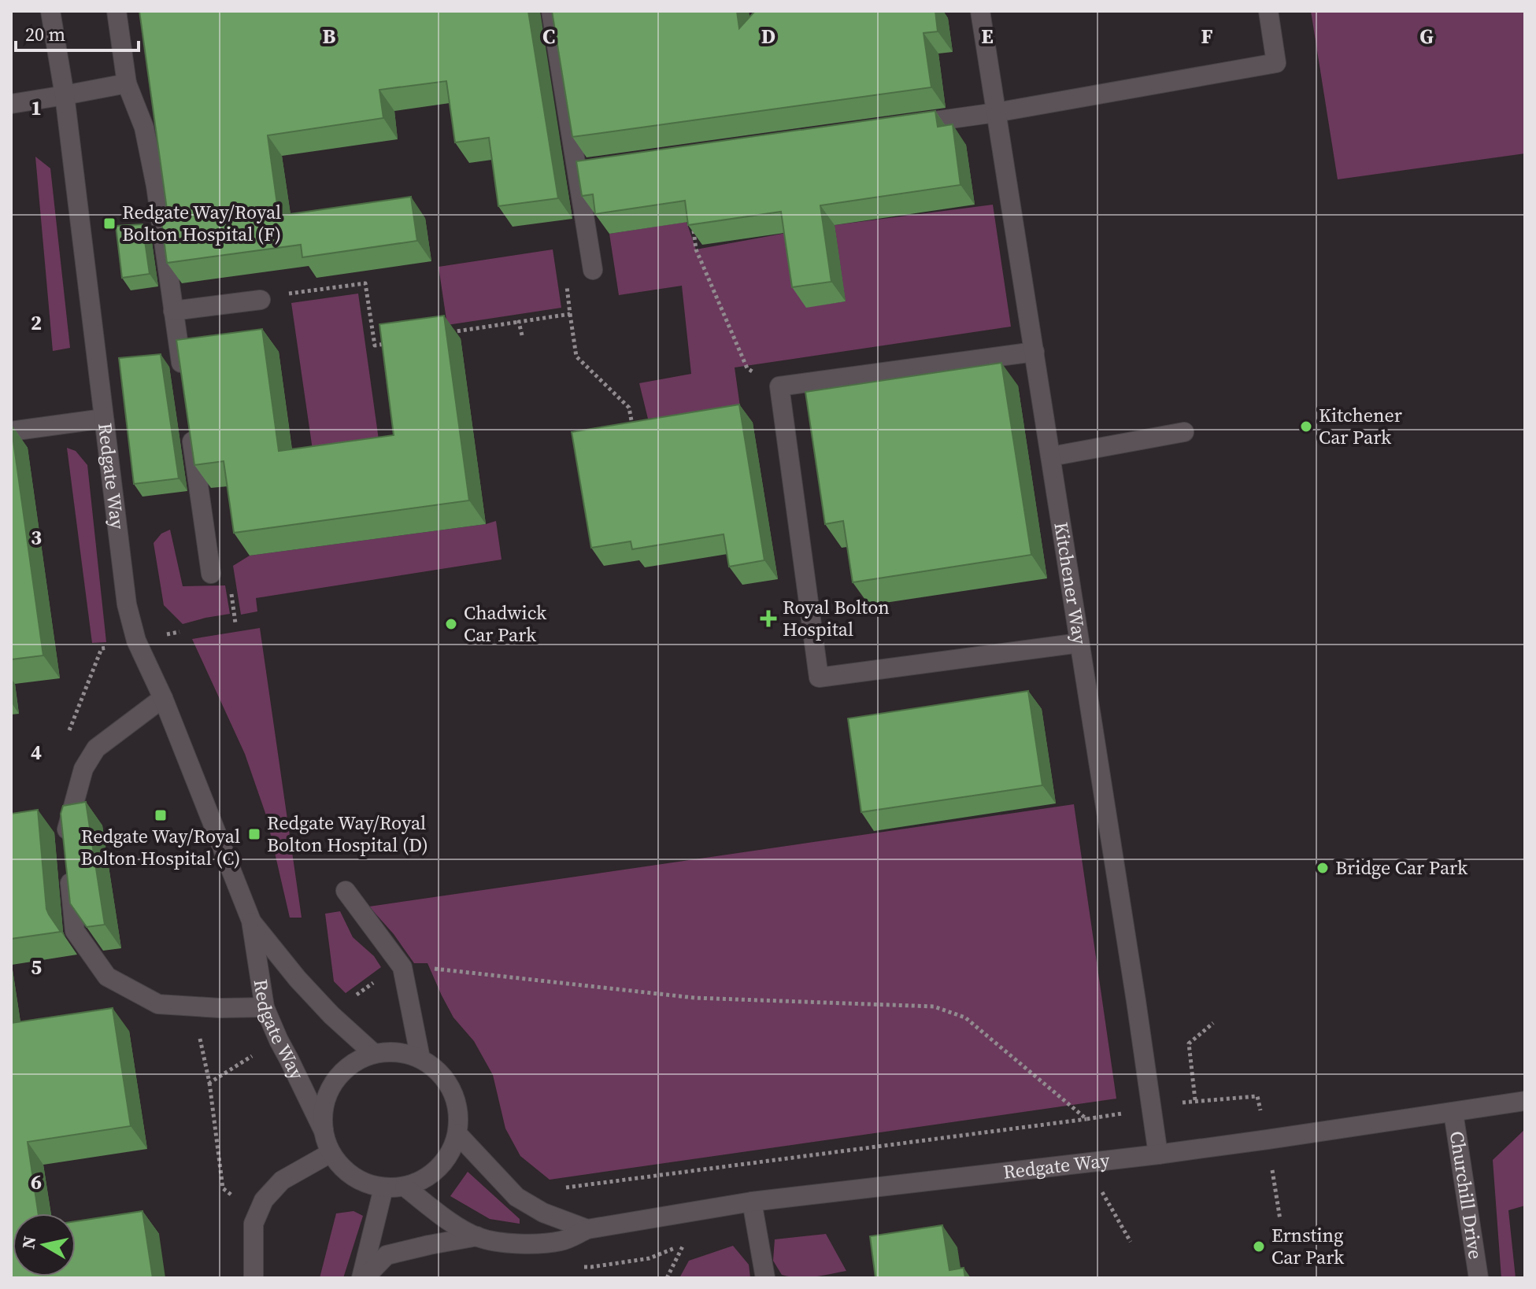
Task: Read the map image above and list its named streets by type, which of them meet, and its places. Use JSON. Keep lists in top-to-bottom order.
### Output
{
  "streets": {
    "street": ["Redgate Way", "Kitchener Way", "Churchill Drive"]
  },
  "crossings": [
    ["Redgate Way", "Kitchener Way"],
    ["Redgate Way", "Churchill Drive"]
  ],
  "places": {
    "transit": ["Redgate Way/Royal Bolton Hospital (F)", "Redgate Way/Royal Bolton Hospital (C)", "Redgate Way/Royal Bolton Hospital (D)"],
    "other": [
      "Kitchener Car Park",
      "Chadwick Car Park",
      "Bridge Car Park",
      "Ernsting Car Park"
    ],
    "health": ["Royal Bolton Hospital"]
  },
  "scale_bar": "20 m",
  "north": "left",
  "grid": {
    "columns": [
      "B",
      "C",
      "D",
      "E",
      "F",
      "G"
    ],
    "rows": [
      "1",
      "2",
      "3",
      "4",
      "5",
      "6"
    ]
  }
}
